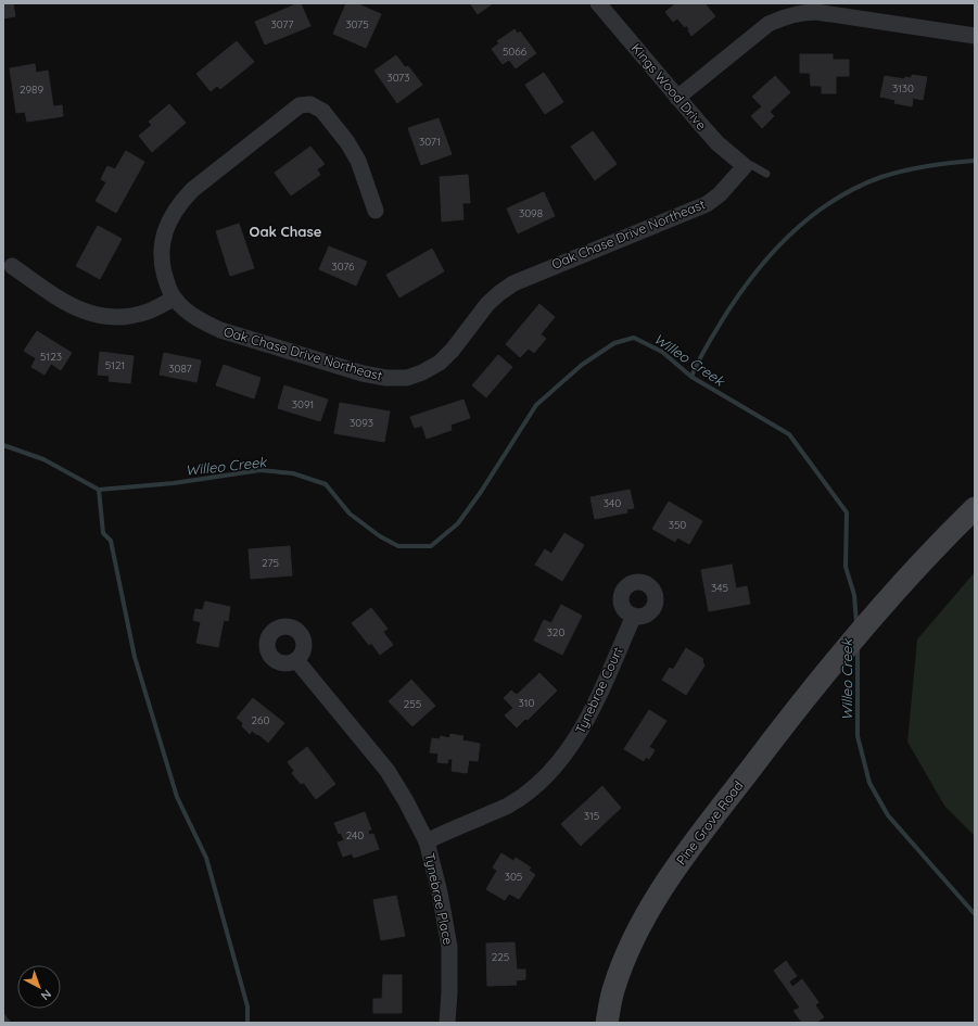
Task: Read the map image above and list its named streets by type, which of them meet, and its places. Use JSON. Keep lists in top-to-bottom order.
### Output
{
  "streets": {
    "main road": ["Pine Grove Road"],
    "street": [
      "Kings Wood Drive",
      "Oak Chase Drive Northeast",
      "Tynebrae Court",
      "Tynebrae Place"
    ]
  },
  "crossings": [
    ["Kings Wood Drive", "Oak Chase Drive Northeast"],
    ["Tynebrae Court", "Tynebrae Place"]
  ],
  "districts": ["Oak Chase"],
  "water": ["Willeo Creek"],
  "house_numbers": [
    "3077",
    "3075",
    "5066",
    "3073",
    "3130",
    "2989",
    "3071",
    "3098",
    "3076",
    "5123",
    "5121",
    "3087",
    "3091",
    "3093",
    "340",
    "350",
    "275",
    "345",
    "320",
    "310",
    "255",
    "260",
    "315",
    "240",
    "305",
    "225"
  ],
  "north": "bottom right"
}
